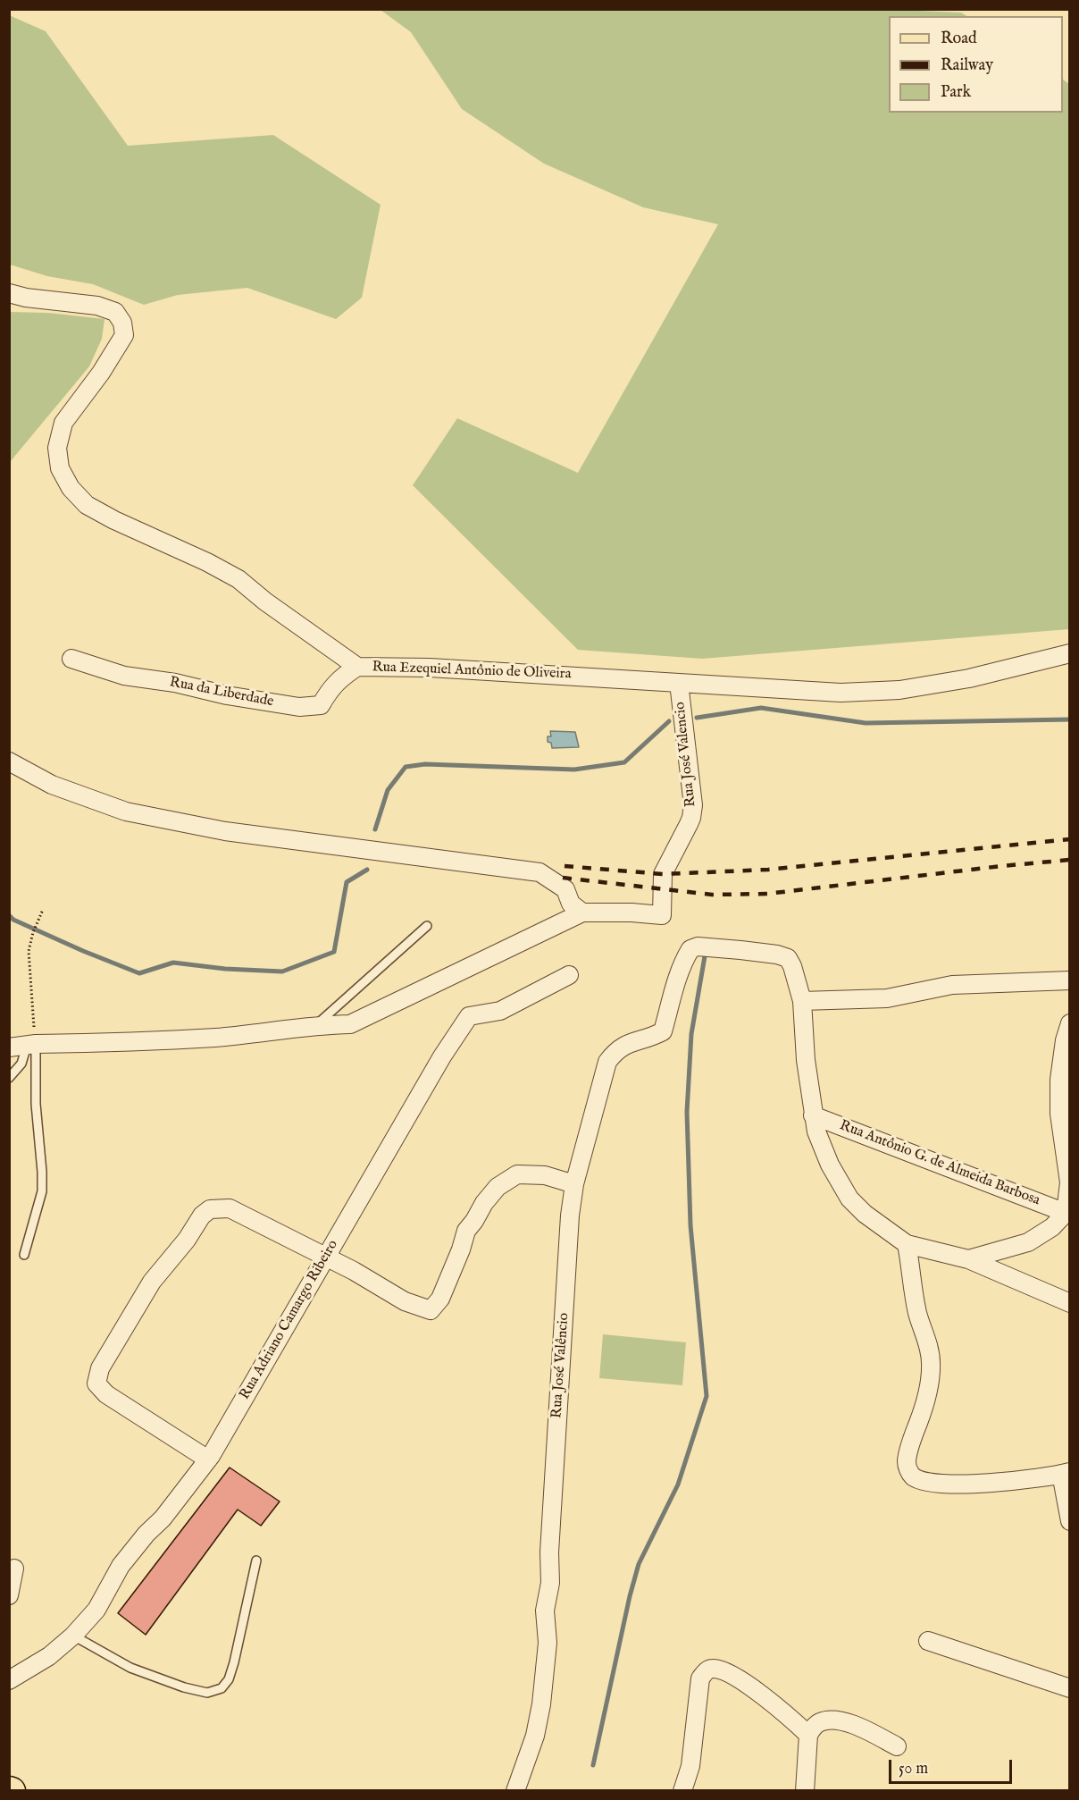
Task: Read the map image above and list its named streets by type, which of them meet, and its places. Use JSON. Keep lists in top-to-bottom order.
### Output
{
  "streets": {
    "street": [
      "Rua Ezequiel Antônio de Oliveira",
      "Rua da Liberdade",
      "Rua José Valencio",
      "Rua Antônio G. de Almeida Barbosa",
      "Rua Adriano Camargo Ribeiro",
      "Rua José Valêncio"
    ]
  },
  "crossings": [
    ["Rua Ezequiel Antônio de Oliveira", "Rua da Liberdade"],
    ["Rua Ezequiel Antônio de Oliveira", "Rua José Valencio"]
  ],
  "legend": ["Road", "Railway", "Park"],
  "scale_bar": "50 m"
}
